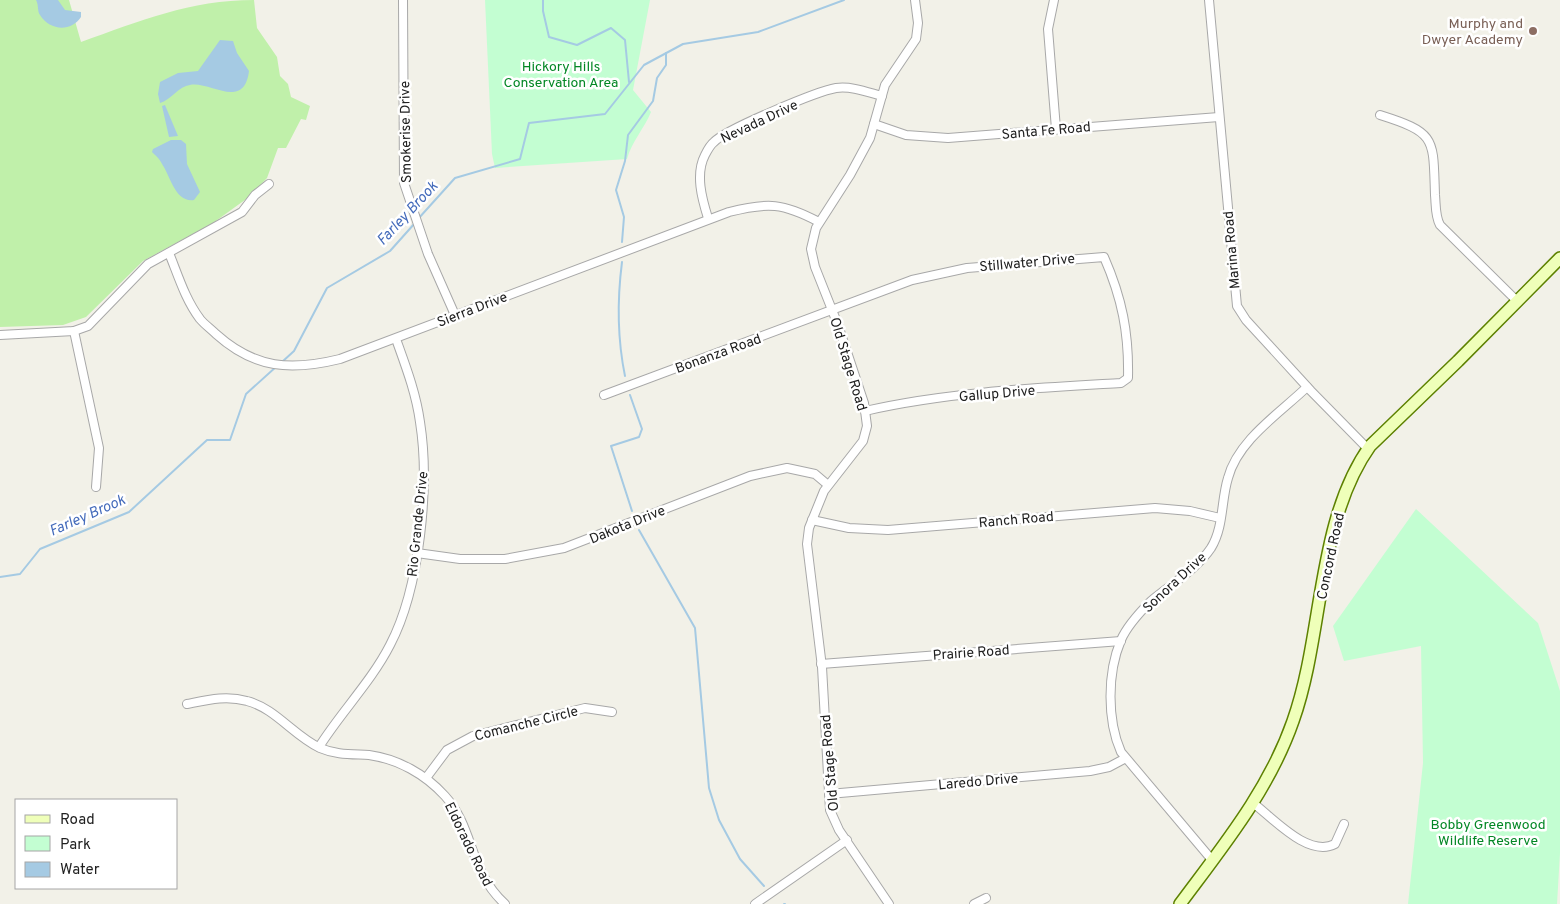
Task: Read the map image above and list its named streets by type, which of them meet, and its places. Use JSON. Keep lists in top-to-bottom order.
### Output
{
  "streets": {
    "main road": ["Concord Road"],
    "street": [
      "Nevada Drive",
      "Santa Fe Road",
      "Smokerise Drive",
      "Marina Road",
      "Stillwater Drive",
      "Sierra Drive",
      "Bonanza Road",
      "Old Stage Road",
      "Gallup Drive",
      "Ranch Road",
      "Rio Grande Drive",
      "Dakota Drive",
      "Sonora Drive",
      "Prairie Road",
      "Comanche Circle",
      "Laredo Drive",
      "Eldorado Road"
    ]
  },
  "crossings": [
    ["Nevada Drive", "Sierra Drive"],
    ["Nevada Drive", "Old Stage Road"],
    ["Santa Fe Road", "Marina Road"],
    ["Santa Fe Road", "Old Stage Road"],
    ["Smokerise Drive", "Sierra Drive"],
    ["Marina Road", "Concord Road"],
    ["Marina Road", "Sonora Drive"],
    ["Stillwater Drive", "Bonanza Road"],
    ["Stillwater Drive", "Old Stage Road"],
    ["Stillwater Drive", "Gallup Drive"],
    ["Sierra Drive", "Old Stage Road"],
    ["Sierra Drive", "Rio Grande Drive"],
    ["Bonanza Road", "Old Stage Road"],
    ["Old Stage Road", "Gallup Drive"],
    ["Old Stage Road", "Ranch Road"],
    ["Old Stage Road", "Dakota Drive"],
    ["Old Stage Road", "Prairie Road"],
    ["Old Stage Road", "Laredo Drive"],
    ["Ranch Road", "Sonora Drive"],
    ["Rio Grande Drive", "Dakota Drive"],
    ["Rio Grande Drive", "Eldorado Road"],
    ["Concord Road", "Sonora Drive"],
    ["Sonora Drive", "Prairie Road"],
    ["Sonora Drive", "Laredo Drive"],
    ["Comanche Circle", "Eldorado Road"]
  ],
  "water": ["Farley Brook"],
  "parks": ["Hickory Hills Conservation Area", "Bobby Greenwood Wildlife Reserve"],
  "places": ["Murphy and Dwyer Academy"],
  "legend": ["Road", "Park", "Water"]
}
